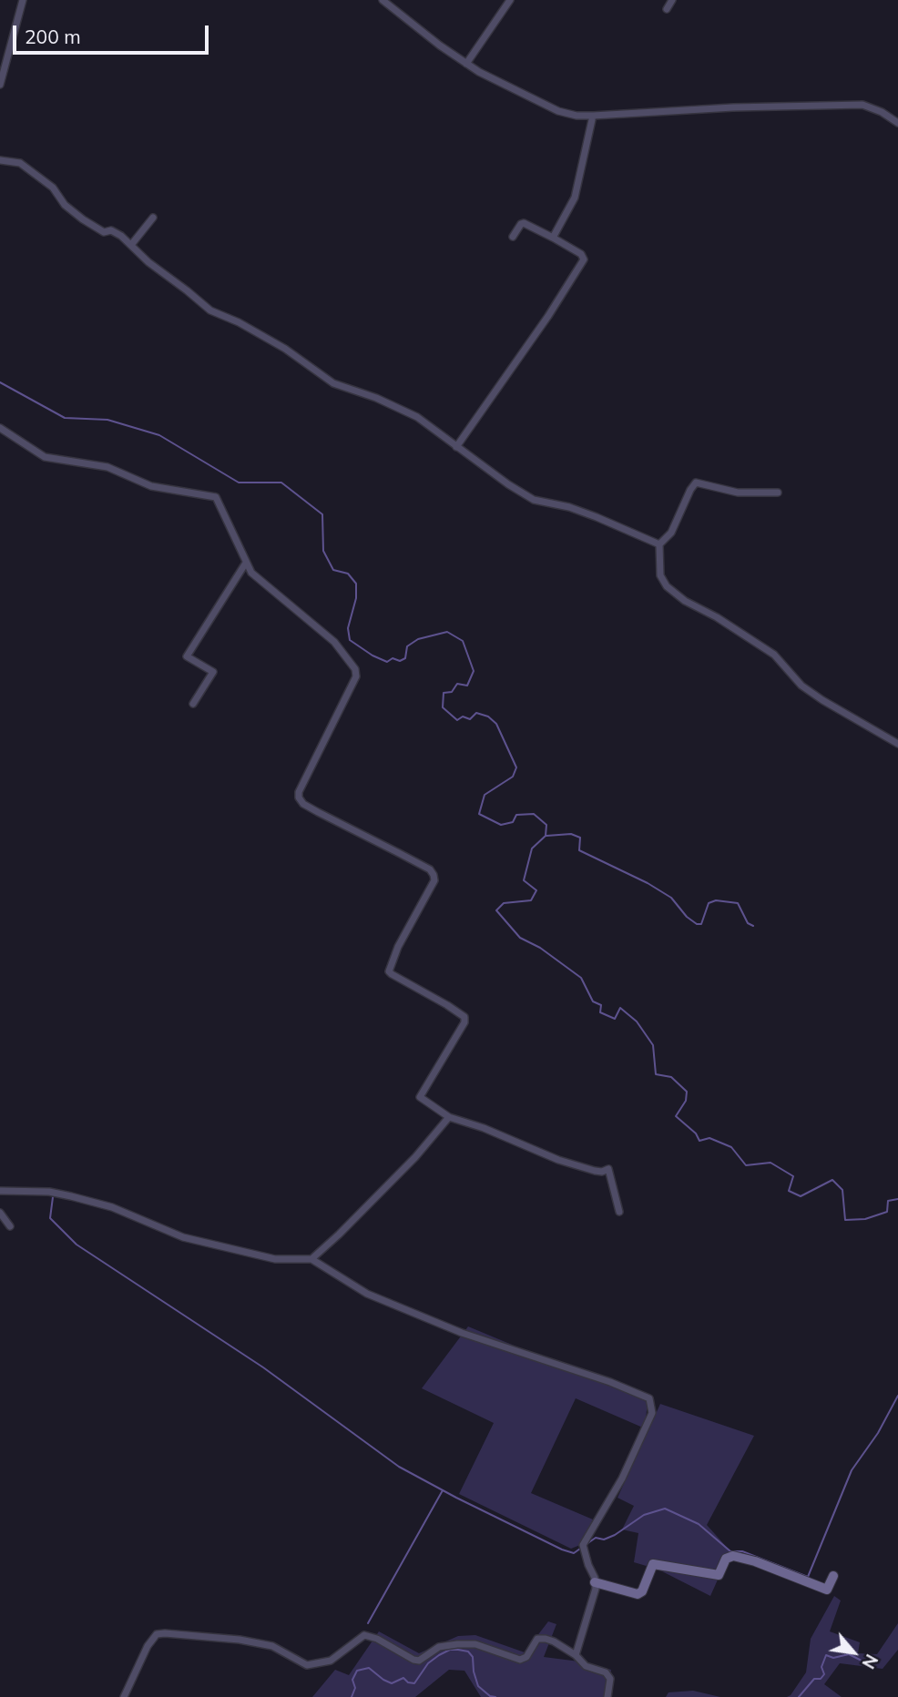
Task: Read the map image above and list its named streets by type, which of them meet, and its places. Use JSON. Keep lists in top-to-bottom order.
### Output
{
  "scale_bar": "200 m",
  "north": "bottom right"
}
